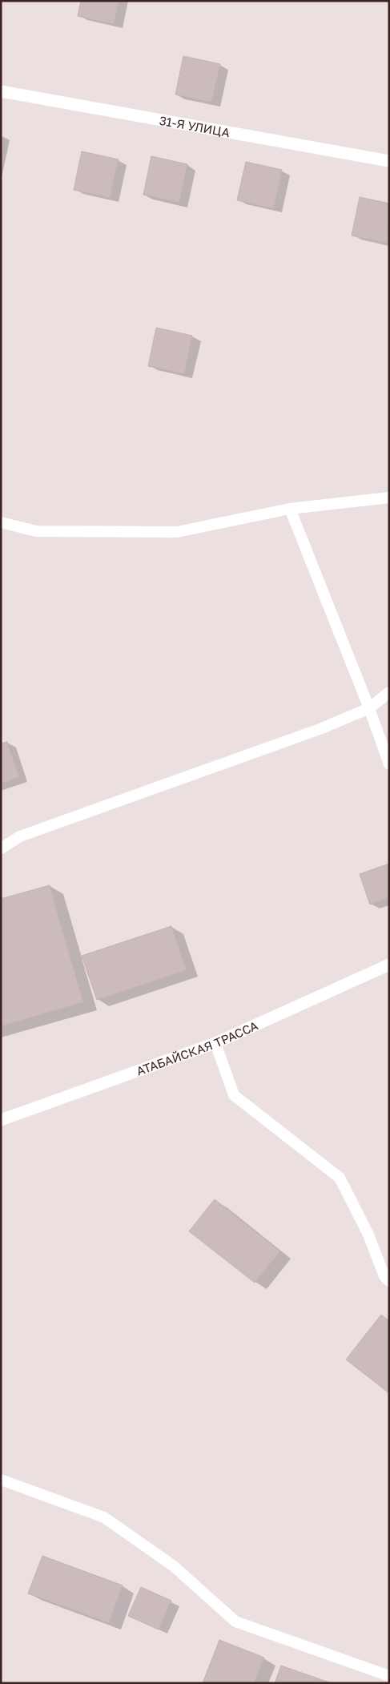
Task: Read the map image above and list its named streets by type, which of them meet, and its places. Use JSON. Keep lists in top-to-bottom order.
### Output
{
  "streets": {
    "main road": ["31-Я УЛИЦА", "АТАБАЙСКАЯ ТРАССА"]
  }
}
